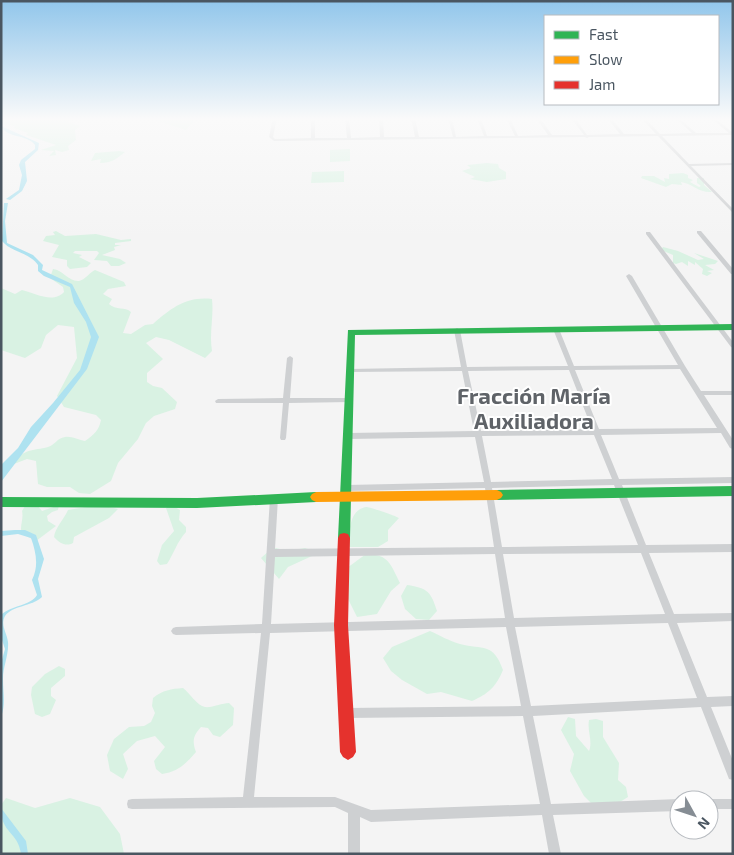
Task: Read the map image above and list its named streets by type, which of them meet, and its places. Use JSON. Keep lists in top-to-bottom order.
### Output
{
  "districts": ["Fracción María Auxiliadora"],
  "legend": ["Fast", "Slow", "Jam"],
  "north": "bottom right"
}
